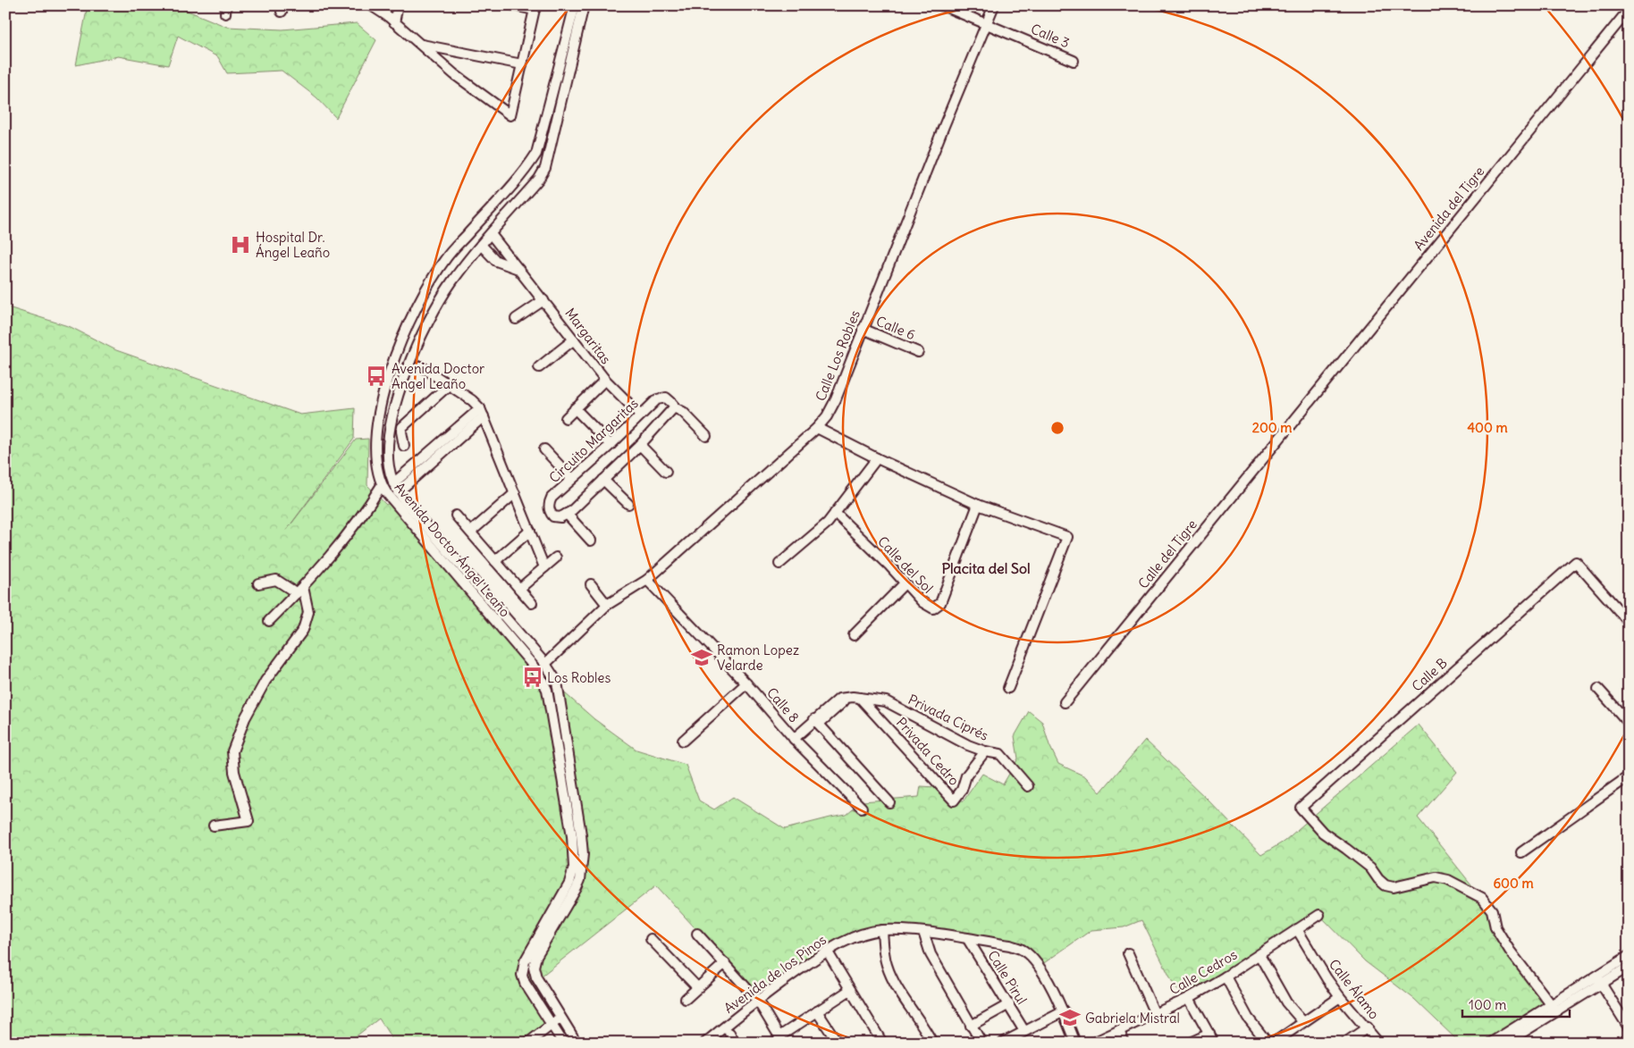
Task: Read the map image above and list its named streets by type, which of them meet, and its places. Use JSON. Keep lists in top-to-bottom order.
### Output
{
  "streets": {
    "street": [
      "Calle 3",
      "Avenida del Tigre",
      "Calle 6",
      "Margaritas",
      "Calle Los Robles",
      "Circuito Margaritas",
      "Avenida Doctor Ángel Leaño",
      "Calle del Tigre",
      "Calle del Sol",
      "Calle B",
      "Calle 8",
      "Privada Ciprés",
      "Privada Cedro",
      "Calle Cedros",
      "Avenida de los Pinos",
      "Calle Pirul",
      "Calle Álamo"
    ]
  },
  "crossings": [
    ["Calle 3", "Calle Los Robles"],
    ["Avenida del Tigre", "Calle del Tigre"],
    ["Calle 6", "Calle Los Robles"],
    ["Margaritas", "Circuito Margaritas"],
    ["Margaritas", "Avenida Doctor Ángel Leaño"],
    ["Calle Los Robles", "Avenida Doctor Ángel Leaño"],
    ["Calle Los Robles", "Calle 8"],
    ["Calle 8", "Privada Ciprés"],
    ["Privada Ciprés", "Privada Cedro"],
    ["Calle Cedros", "Calle Álamo"],
    ["Avenida de los Pinos", "Calle Pirul"]
  ],
  "districts": ["Placita del Sol"],
  "places": {
    "hospital": ["Hospital Dr. Ángel Leaño"],
    "bus stop": ["Avenida Doctor Angel Leaño", "Los Robles"],
    "school or university": ["Ramon Lopez Velarde", "Gabriela Mistral"]
  },
  "scale_bar": "100 m",
  "rings": ["200 m", "400 m", "600 m"]
}
